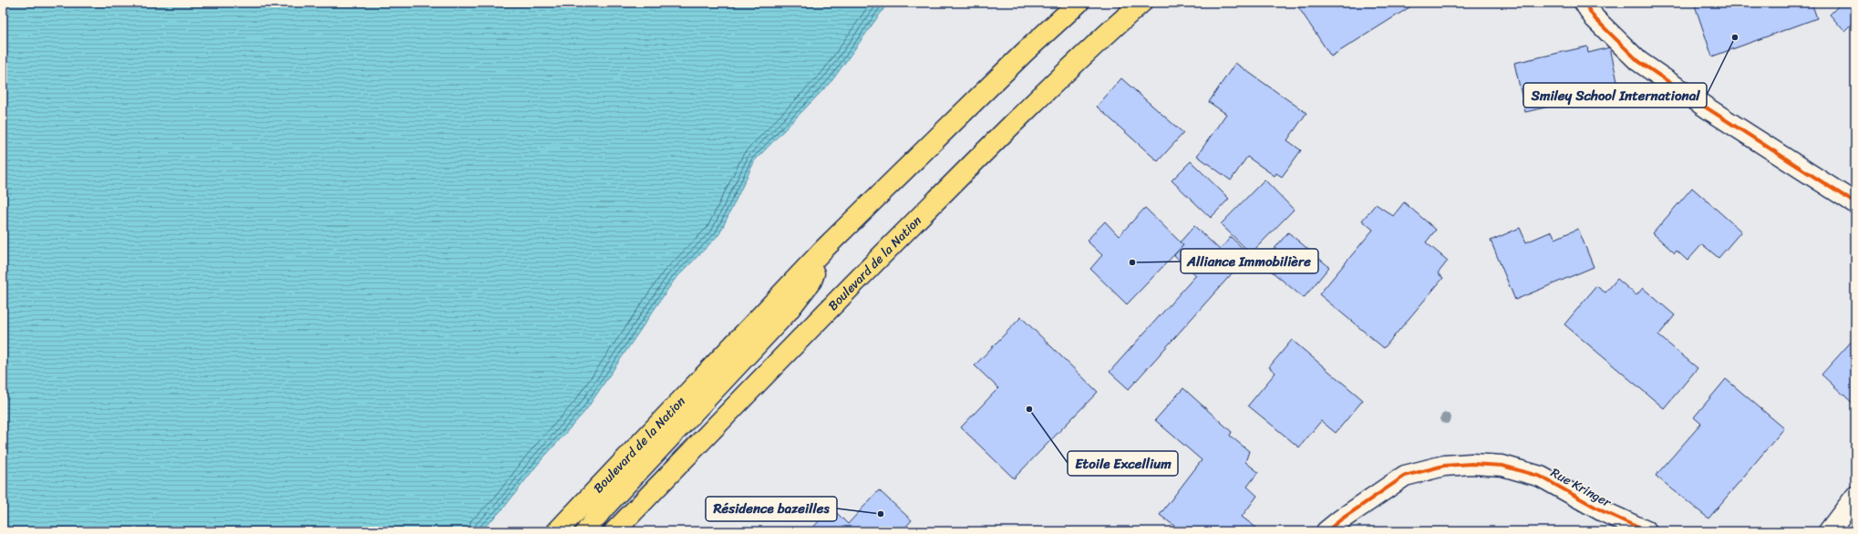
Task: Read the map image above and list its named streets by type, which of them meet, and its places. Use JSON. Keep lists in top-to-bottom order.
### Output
{
  "streets": {
    "main road": ["Boulevard de la Nation"],
    "street": ["Rue Kringer"]
  },
  "places": [
    "Smiley School International",
    "Alliance Immobilière",
    "Etoile Excellium",
    "Résidence bazeilles"
  ]
}
